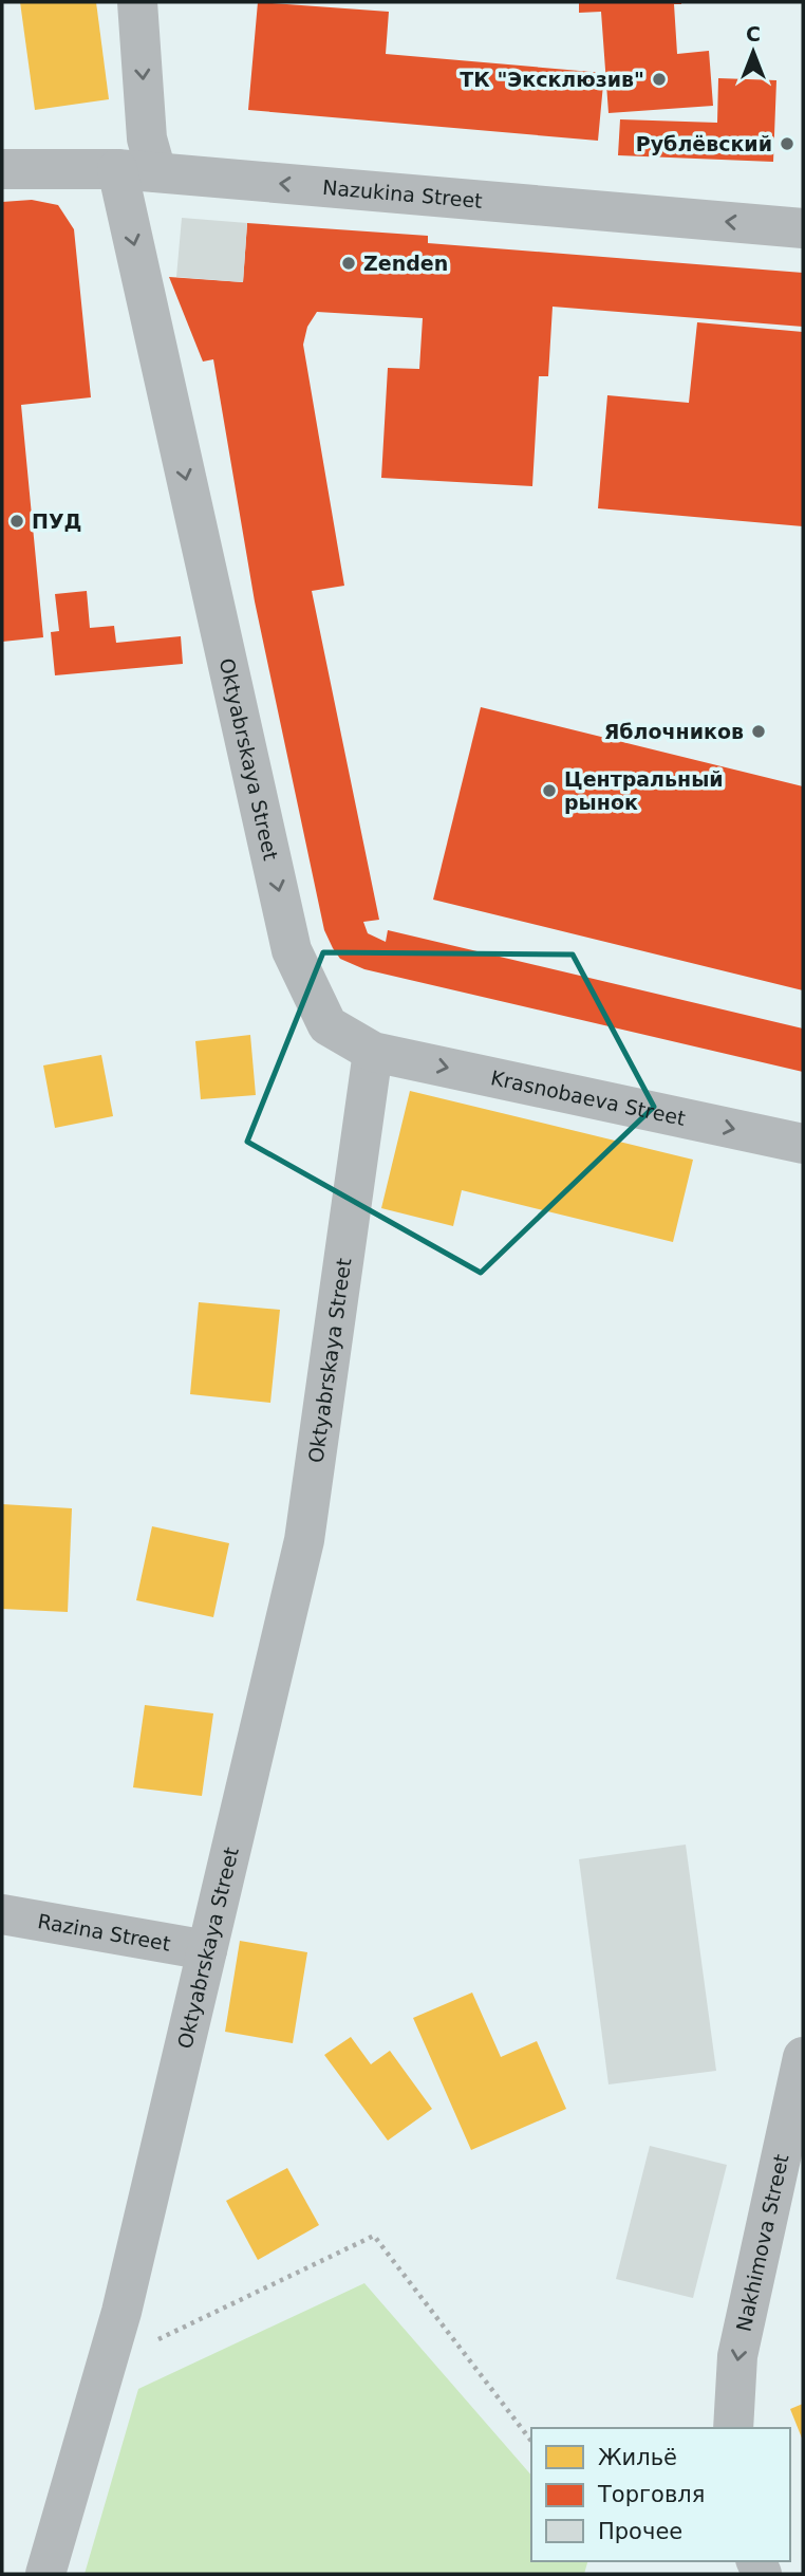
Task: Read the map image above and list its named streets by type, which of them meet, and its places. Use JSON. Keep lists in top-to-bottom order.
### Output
{
  "streets": {
    "street": [
      "Nazukina Street",
      "Oktyabrskaya Street",
      "Krasnobaeva Street",
      "Razina Street",
      "Nakhimova Street"
    ]
  },
  "crossings": [
    ["Nazukina Street", "Oktyabrskaya Street"],
    ["Oktyabrskaya Street", "Krasnobaeva Street"],
    ["Oktyabrskaya Street", "Razina Street"]
  ],
  "one_way": [
    "Nazukina Street",
    "Oktyabrskaya Street",
    "Krasnobaeva Street",
    "Nakhimova Street"
  ],
  "places": [
    "ТК \"Эксклюзив\"",
    "Рублёвский",
    "Zenden",
    "ПУД",
    "Яблочников",
    "Центральный рынок"
  ],
  "legend": ["Жильё", "Торговля", "Прочее"],
  "north": "top"
}
